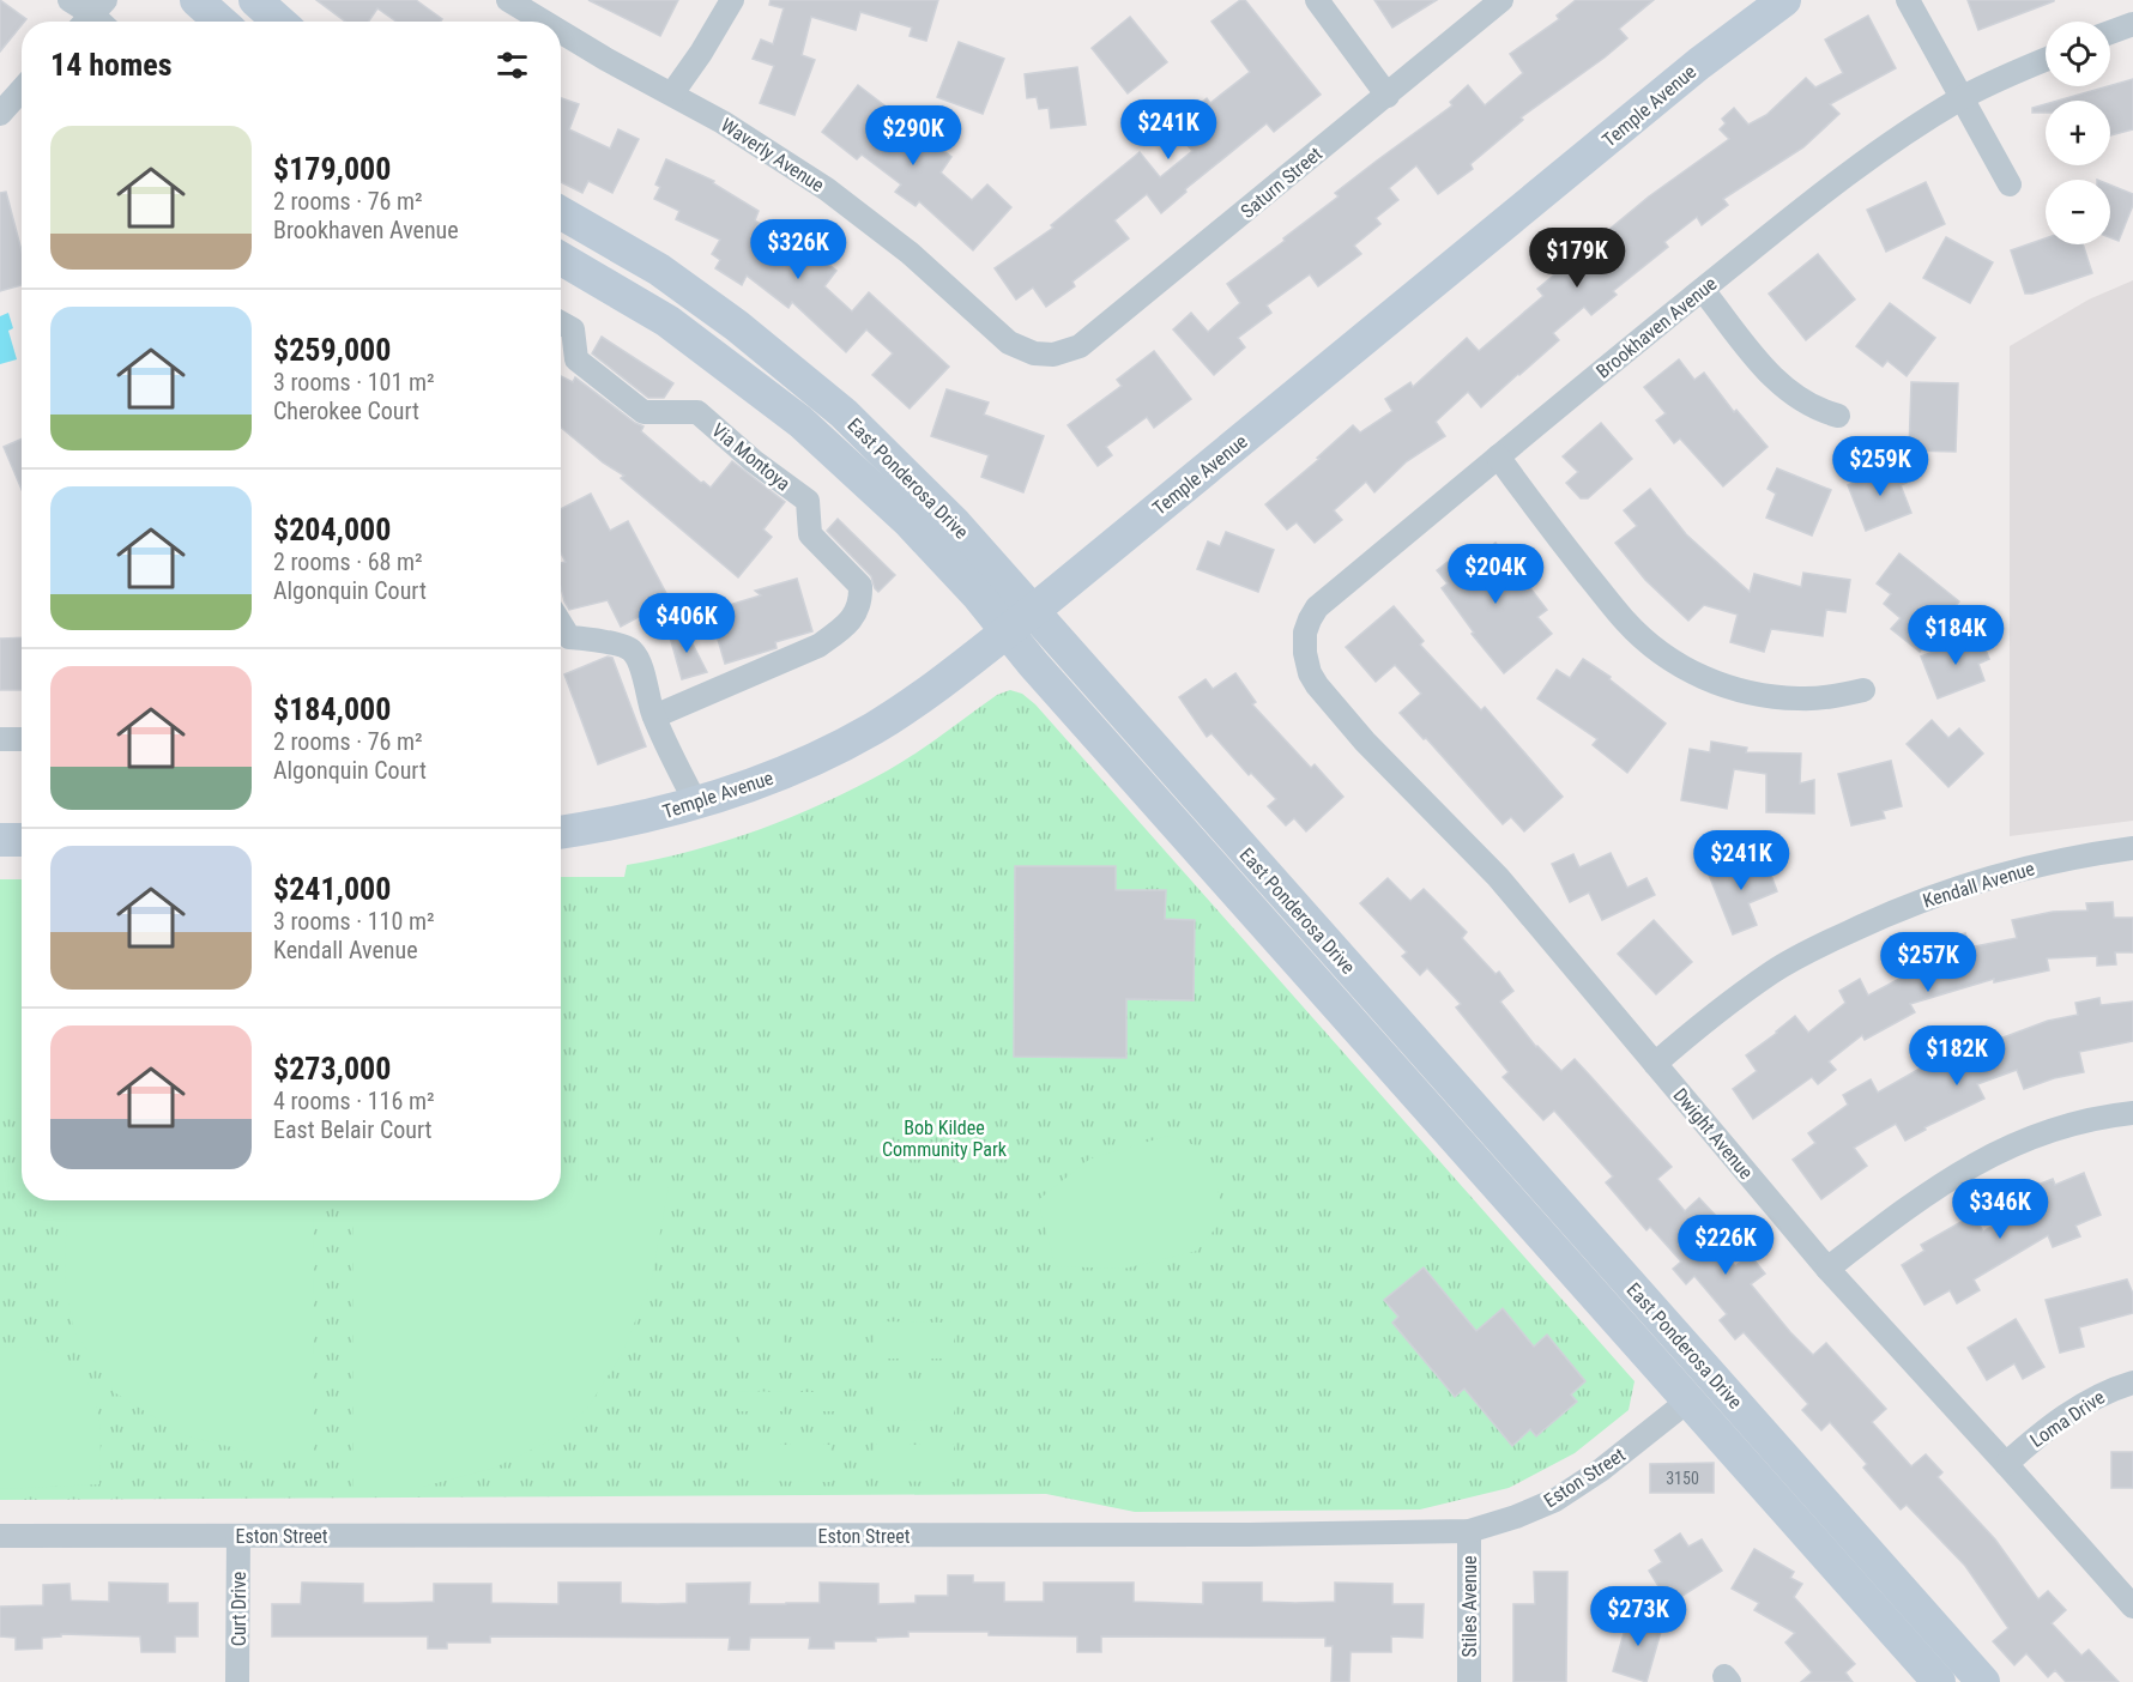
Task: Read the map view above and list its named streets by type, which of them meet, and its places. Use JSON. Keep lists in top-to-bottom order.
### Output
{
  "streets": {
    "main road": ["Temple Avenue", "East Ponderosa Drive"],
    "street": [
      "Waverly Avenue",
      "Saturn Street",
      "Brookhaven Avenue",
      "Via Montoya",
      "Kendall Avenue",
      "Dwight Avenue",
      "Loma Drive",
      "Eston Street",
      "Stiles Avenue",
      "Curt Drive"
    ]
  },
  "crossings": [
    ["Temple Avenue", "East Ponderosa Drive"],
    ["Waverly Avenue", "Saturn Street"],
    ["Brookhaven Avenue", "Dwight Avenue"],
    ["East Ponderosa Drive", "Eston Street"],
    ["Kendall Avenue", "Dwight Avenue"],
    ["Dwight Avenue", "Loma Drive"],
    ["Eston Street", "Stiles Avenue"],
    ["Eston Street", "Curt Drive"]
  ],
  "parks": ["Bob Kildee Community Park"],
  "house_numbers": ["3150"],
  "page": {
    "map_buttons": ["+", "−"],
    "heading": "14 homes",
    "price": [
      "$241K",
      "$290K",
      "$326K",
      "$179K",
      "$259K",
      "$204K",
      "$406K",
      "$184K",
      "$241K",
      "$257K",
      "$182K",
      "$346K",
      "$226K",
      "$273K"
    ],
    "list": [
      {
        "name": "$179,000",
        "note": "2 rooms · 76 m² · Brookhaven Avenue"
      },
      {
        "name": "$259,000",
        "note": "3 rooms · 101 m² · Cherokee Court"
      },
      {
        "name": "$204,000",
        "note": "2 rooms · 68 m² · Algonquin Court"
      },
      {
        "name": "$184,000",
        "note": "2 rooms · 76 m² · Algonquin Court"
      },
      {
        "name": "$241,000",
        "note": "3 rooms · 110 m² · Kendall Avenue"
      },
      {
        "name": "$273,000",
        "note": "4 rooms · 116 m² · East Belair Court"
      }
    ]
  }
}
